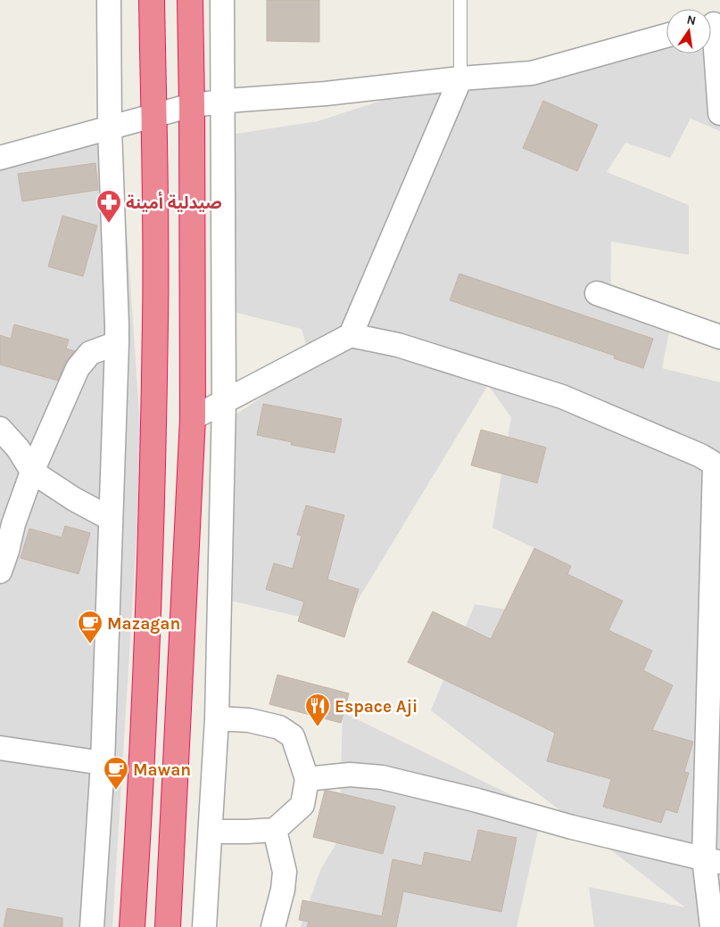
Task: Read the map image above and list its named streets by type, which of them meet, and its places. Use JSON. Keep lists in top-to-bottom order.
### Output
{
  "places": {
    "pharmacy": ["صيدلية أمينة"],
    "cafe": ["Mazagan", "Mawan"],
    "restaurant": ["Espace Aji"]
  },
  "north": "top"
}
